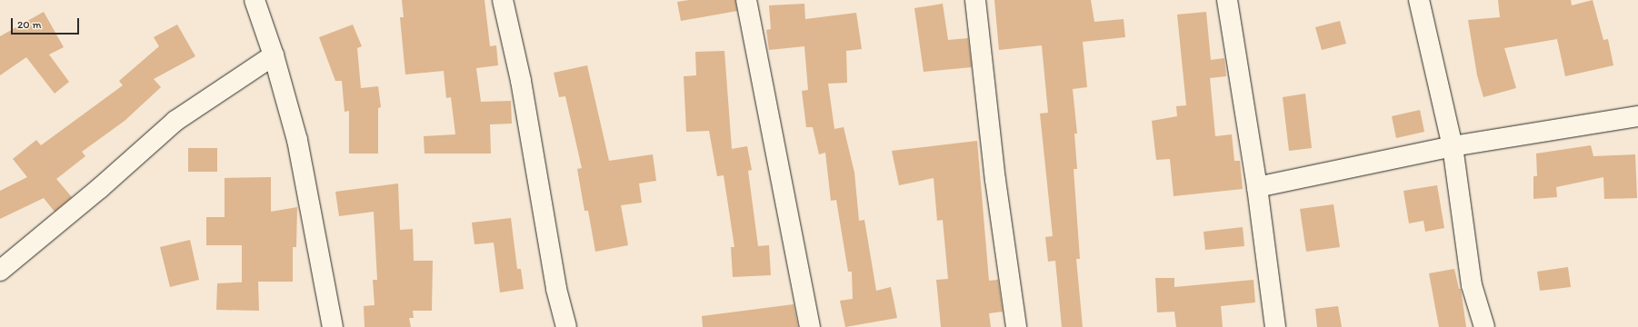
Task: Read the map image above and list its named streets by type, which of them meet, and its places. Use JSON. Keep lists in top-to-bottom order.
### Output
{
  "scale_bar": "20 m"
}
